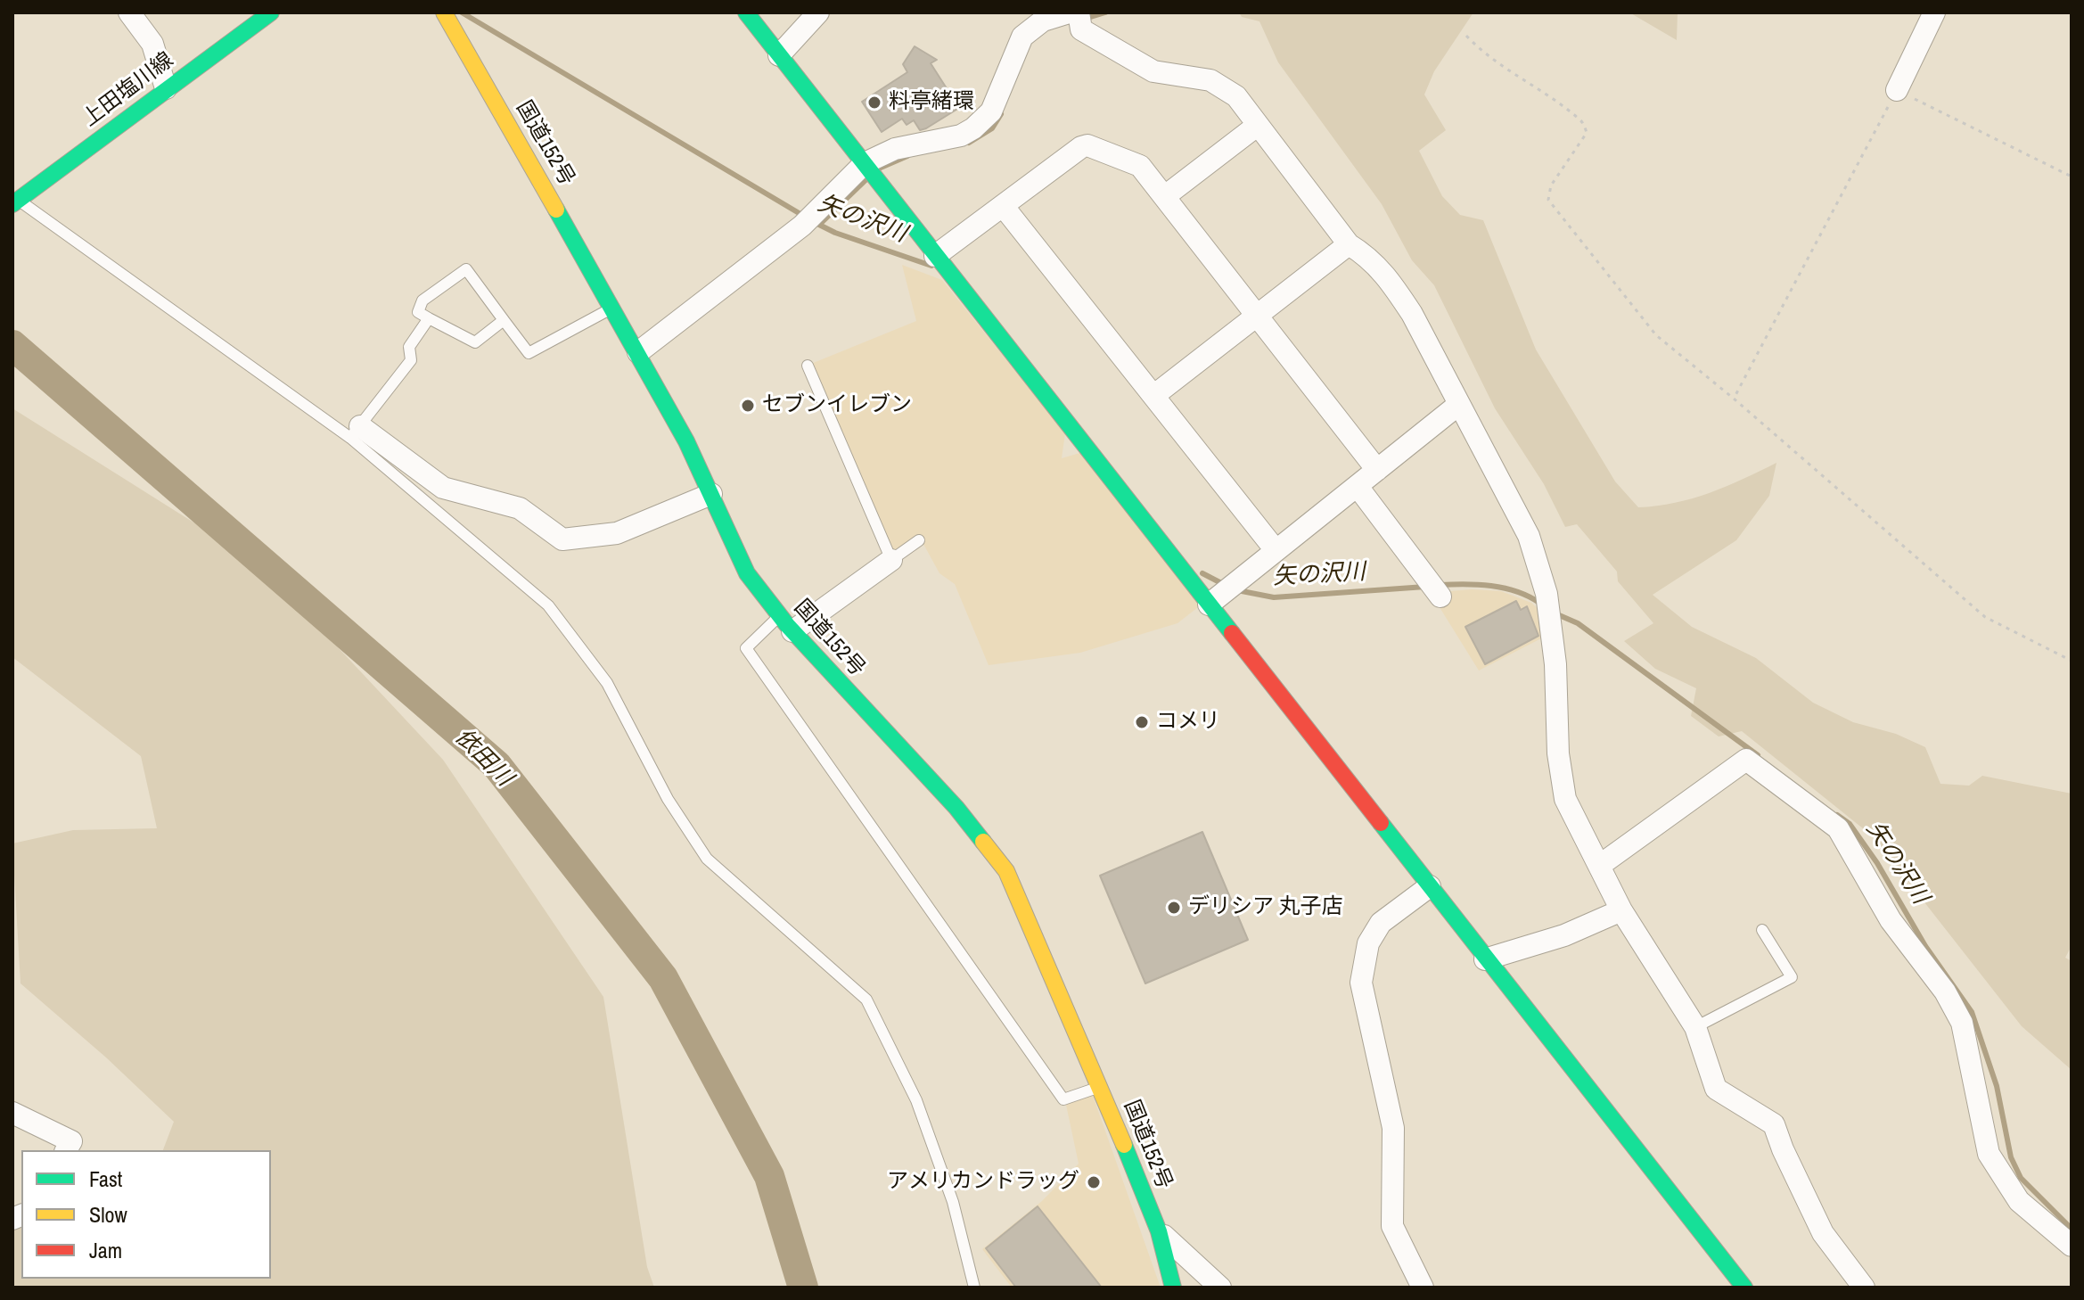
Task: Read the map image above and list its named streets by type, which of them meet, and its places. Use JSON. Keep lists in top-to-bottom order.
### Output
{
  "streets": {
    "main road": ["上田塩川線", "国道152号"]
  },
  "water": ["矢の沢川", "依田川"],
  "places": [
    "料亭緒環",
    "セブンイレブン",
    "コメリ",
    "デリシア 丸子店",
    "アメリカンドラッグ"
  ],
  "legend": ["Fast", "Slow", "Jam"]
}
